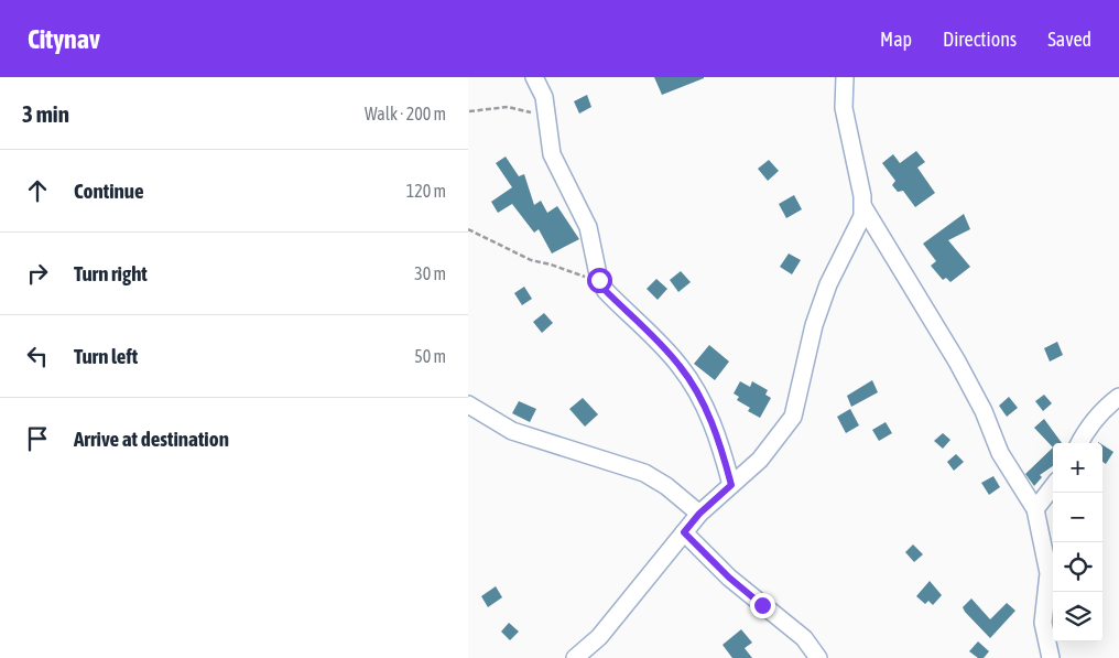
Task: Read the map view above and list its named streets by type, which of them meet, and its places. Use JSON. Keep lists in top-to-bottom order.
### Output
{
  "page": {
    "header": "Citynav",
    "nav": ["Map", "Directions", "Saved"],
    "heading": ["3 min", "Walk · 200 m"],
    "list": [
      ["Continue", "120 m"],
      ["Turn right", "30 m"],
      ["Turn left", "50 m"],
      "Arrive at destination"
    ],
    "map_buttons": ["+", "−"]
  }
}
